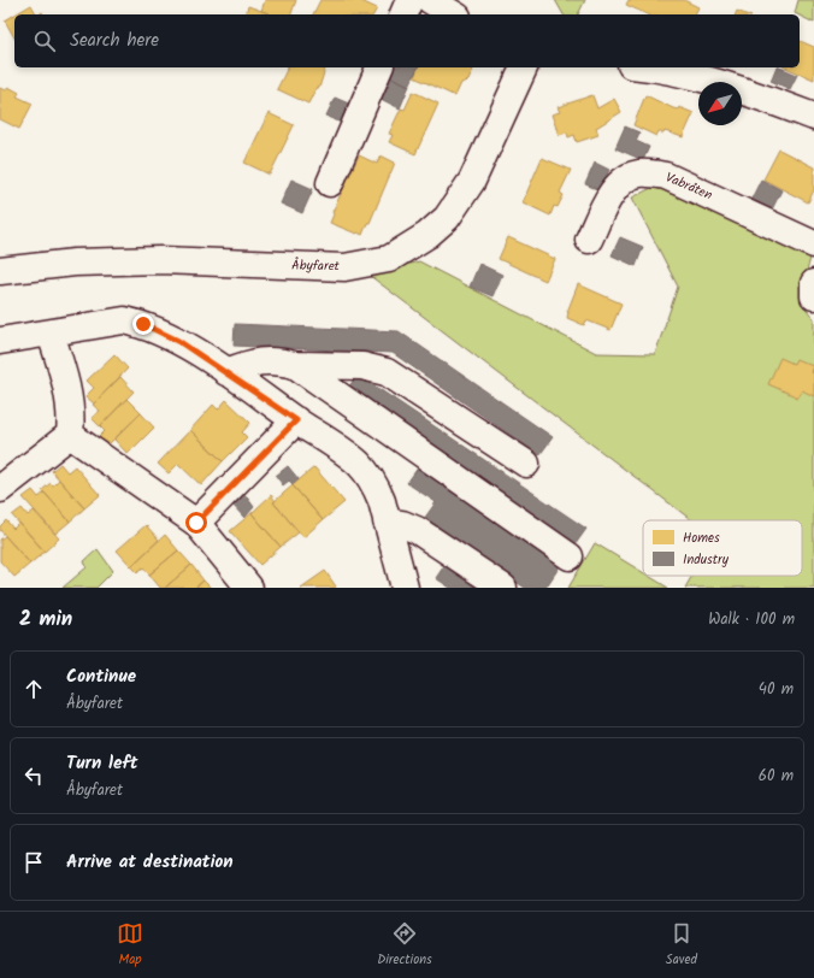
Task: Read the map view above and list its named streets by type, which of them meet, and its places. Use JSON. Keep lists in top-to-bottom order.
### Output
{
  "streets": {
    "street": ["Vabråten", "Åbyfaret"]
  },
  "legend": ["Homes", "Industry"],
  "north": "bottom left",
  "page": {
    "search": "Search here",
    "heading": ["2 min", "Walk · 100 m"],
    "list": [
      ["Continue", "Åbyfaret", "40 m"],
      ["Turn left", "Åbyfaret", "60 m"],
      "Arrive at destination"
    ],
    "nav": ["Map", "Directions", "Saved"]
  }
}
